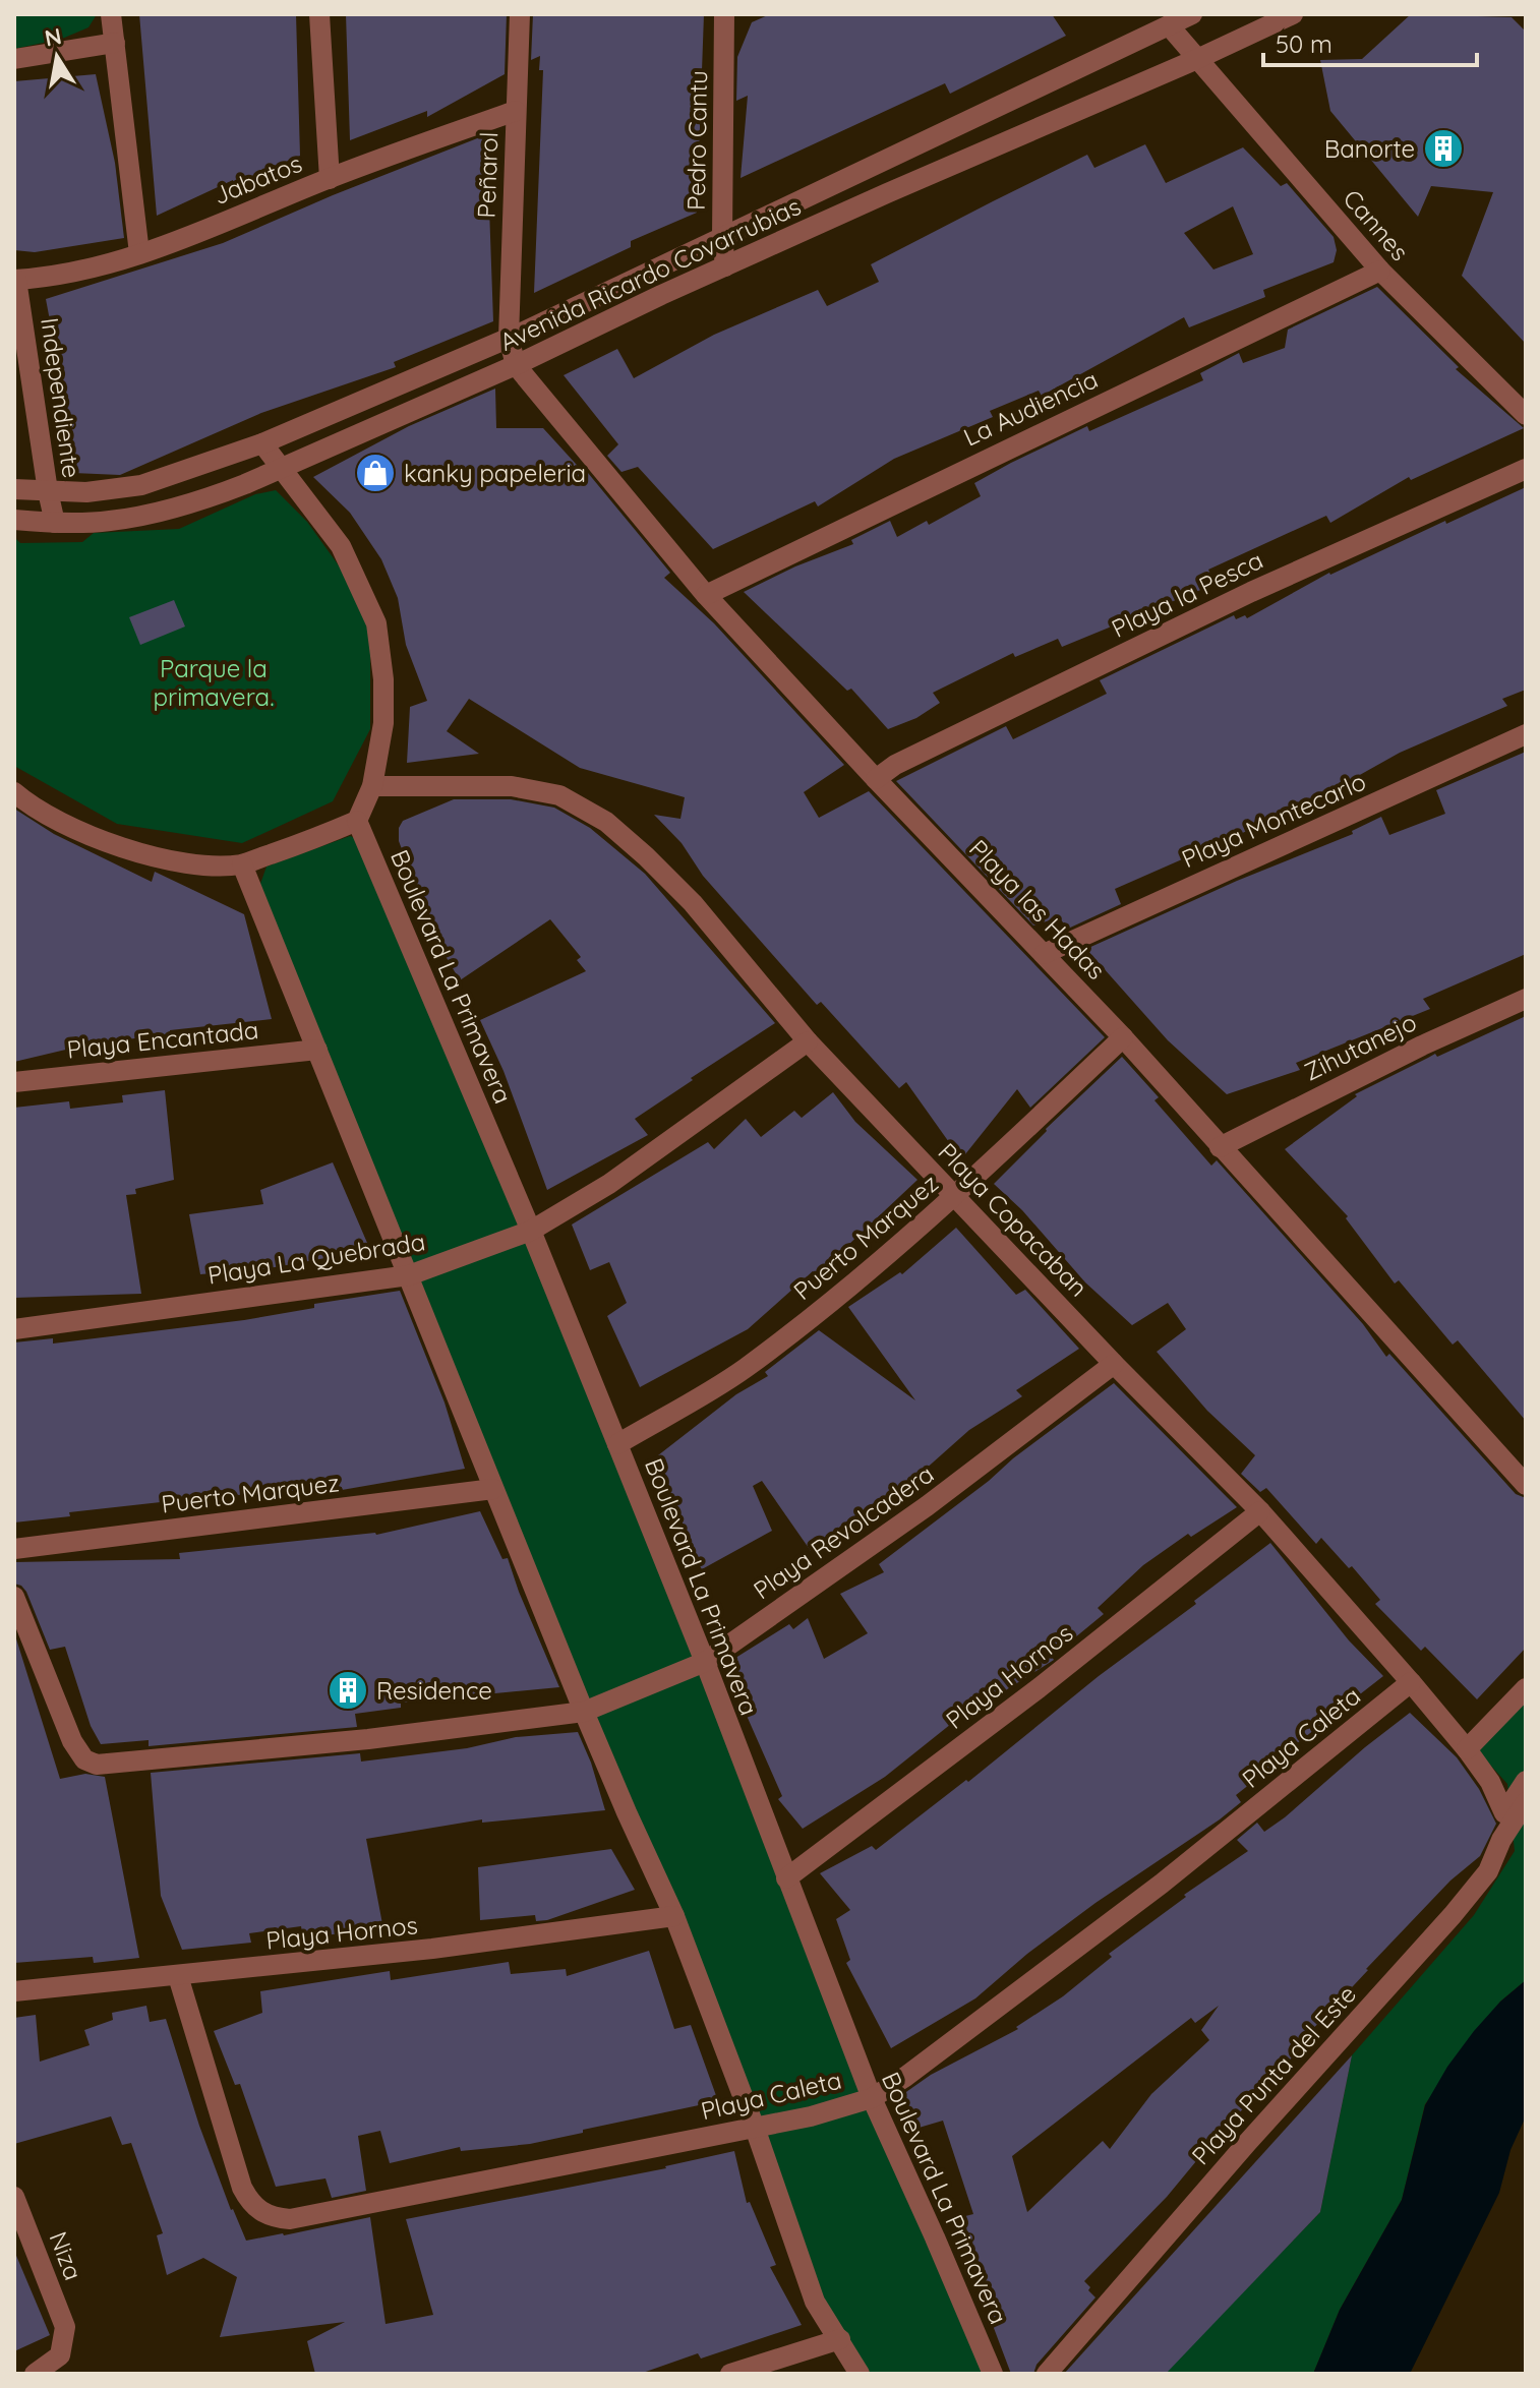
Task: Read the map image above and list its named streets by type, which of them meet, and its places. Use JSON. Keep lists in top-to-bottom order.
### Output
{
  "streets": {
    "street": [
      "Pedro Cantu",
      "Peñarol",
      "Jabatos",
      "Cannes",
      "Avenida Ricardo Covarrubias",
      "Independiente",
      "La Audiencia",
      "Playa la Pesca",
      "Playa Montecarlo",
      "Playa las Hadas",
      "Boulevard La Primavera",
      "Playa Encantada",
      "Zihutanejo",
      "Playa Copacaban",
      "Puerto Marquez",
      "Playa La Quebrada",
      "Playa Revolcadera",
      "Playa Hornos",
      "Playa Caleta",
      "Playa Punta del Este",
      "Niza"
    ]
  },
  "crossings": [
    ["Pedro Cantu", "Avenida Ricardo Covarrubias"],
    ["Peñarol", "Jabatos"],
    ["Peñarol", "Avenida Ricardo Covarrubias"],
    ["Jabatos", "Independiente"],
    ["Cannes", "Avenida Ricardo Covarrubias"],
    ["Cannes", "La Audiencia"],
    ["Avenida Ricardo Covarrubias", "Independiente"],
    ["Avenida Ricardo Covarrubias", "Playa las Hadas"],
    ["La Audiencia", "Playa las Hadas"],
    ["Playa la Pesca", "Playa las Hadas"],
    ["Playa Montecarlo", "Playa las Hadas"],
    ["Playa las Hadas", "Zihutanejo"],
    ["Playa las Hadas", "Puerto Marquez"],
    ["Boulevard La Primavera", "Puerto Marquez"],
    ["Boulevard La Primavera", "Playa La Quebrada"],
    ["Boulevard La Primavera", "Playa Revolcadera"],
    ["Boulevard La Primavera", "Playa Hornos"],
    ["Boulevard La Primavera", "Playa Caleta"],
    ["Playa Copacaban", "Puerto Marquez"],
    ["Playa Copacaban", "Playa La Quebrada"],
    ["Playa Copacaban", "Playa Revolcadera"],
    ["Playa Copacaban", "Playa Hornos"],
    ["Playa Copacaban", "Playa Caleta"],
    ["Playa Hornos", "Playa Caleta"]
  ],
  "parks": ["Parque la primavera."],
  "places": {
    "building": ["Banorte", "Residence"],
    "shop": ["kanky papeleria"]
  },
  "scale_bar": "50 m",
  "north": "top"
}
